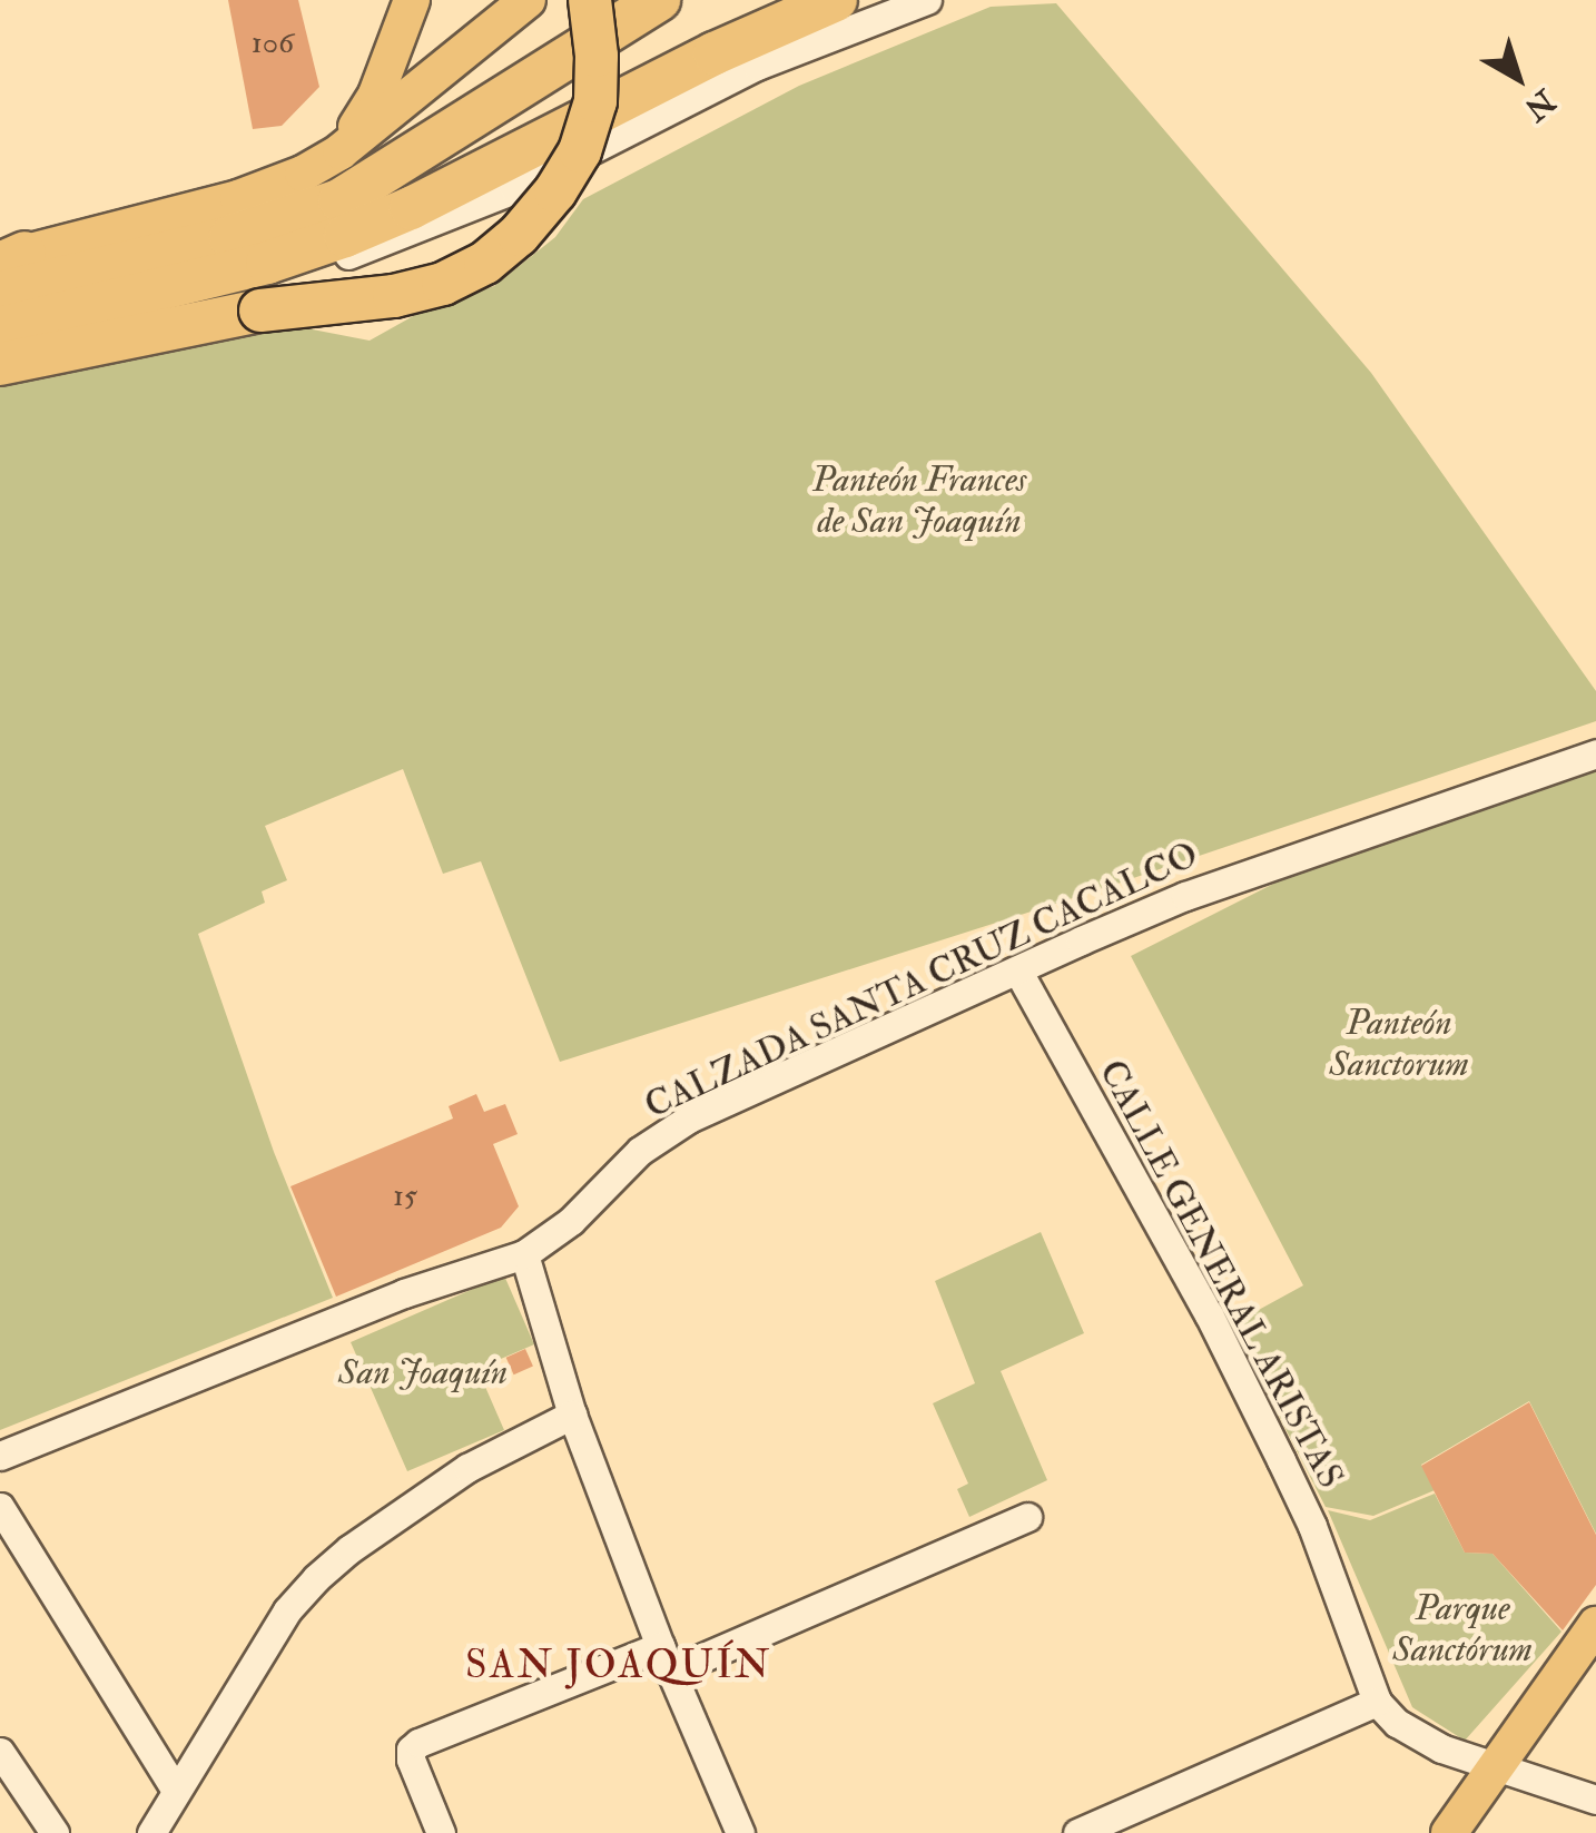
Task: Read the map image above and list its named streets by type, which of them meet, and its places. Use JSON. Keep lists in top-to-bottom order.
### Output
{
  "streets": {
    "street": ["CALZADA SANTA CRUZ CACALCO", "CALLE GENERAL ARISTAS"]
  },
  "crossings": [
    ["CALZADA SANTA CRUZ CACALCO", "CALLE GENERAL ARISTAS"]
  ],
  "districts": ["SAN JOAQUÍN"],
  "parks": [
    "Panteón Frances de San Joaquín",
    "Panteón Sanctorum",
    "San Joaquín",
    "Parque Sanctórum"
  ],
  "house_numbers": ["106", "15"],
  "north": "bottom right"
}
